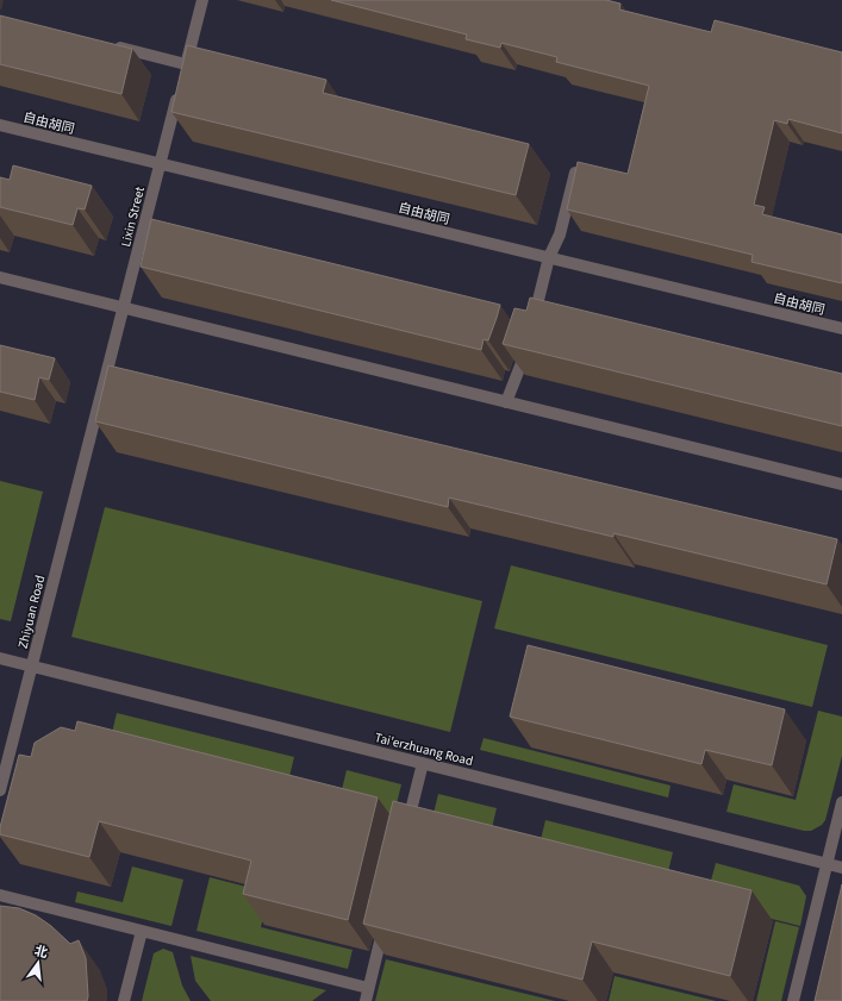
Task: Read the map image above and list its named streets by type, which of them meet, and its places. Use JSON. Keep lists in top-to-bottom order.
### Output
{
  "streets": {
    "street": [
      "自由胡同",
      "Lixin Street",
      "Zhiyuan Road",
      "Tai'erzhuang Road"
    ]
  },
  "crossings": [
    ["自由胡同", "Lixin Street"],
    ["Lixin Street", "Zhiyuan Road"],
    ["Zhiyuan Road", "Tai'erzhuang Road"]
  ],
  "north": "top"
}
